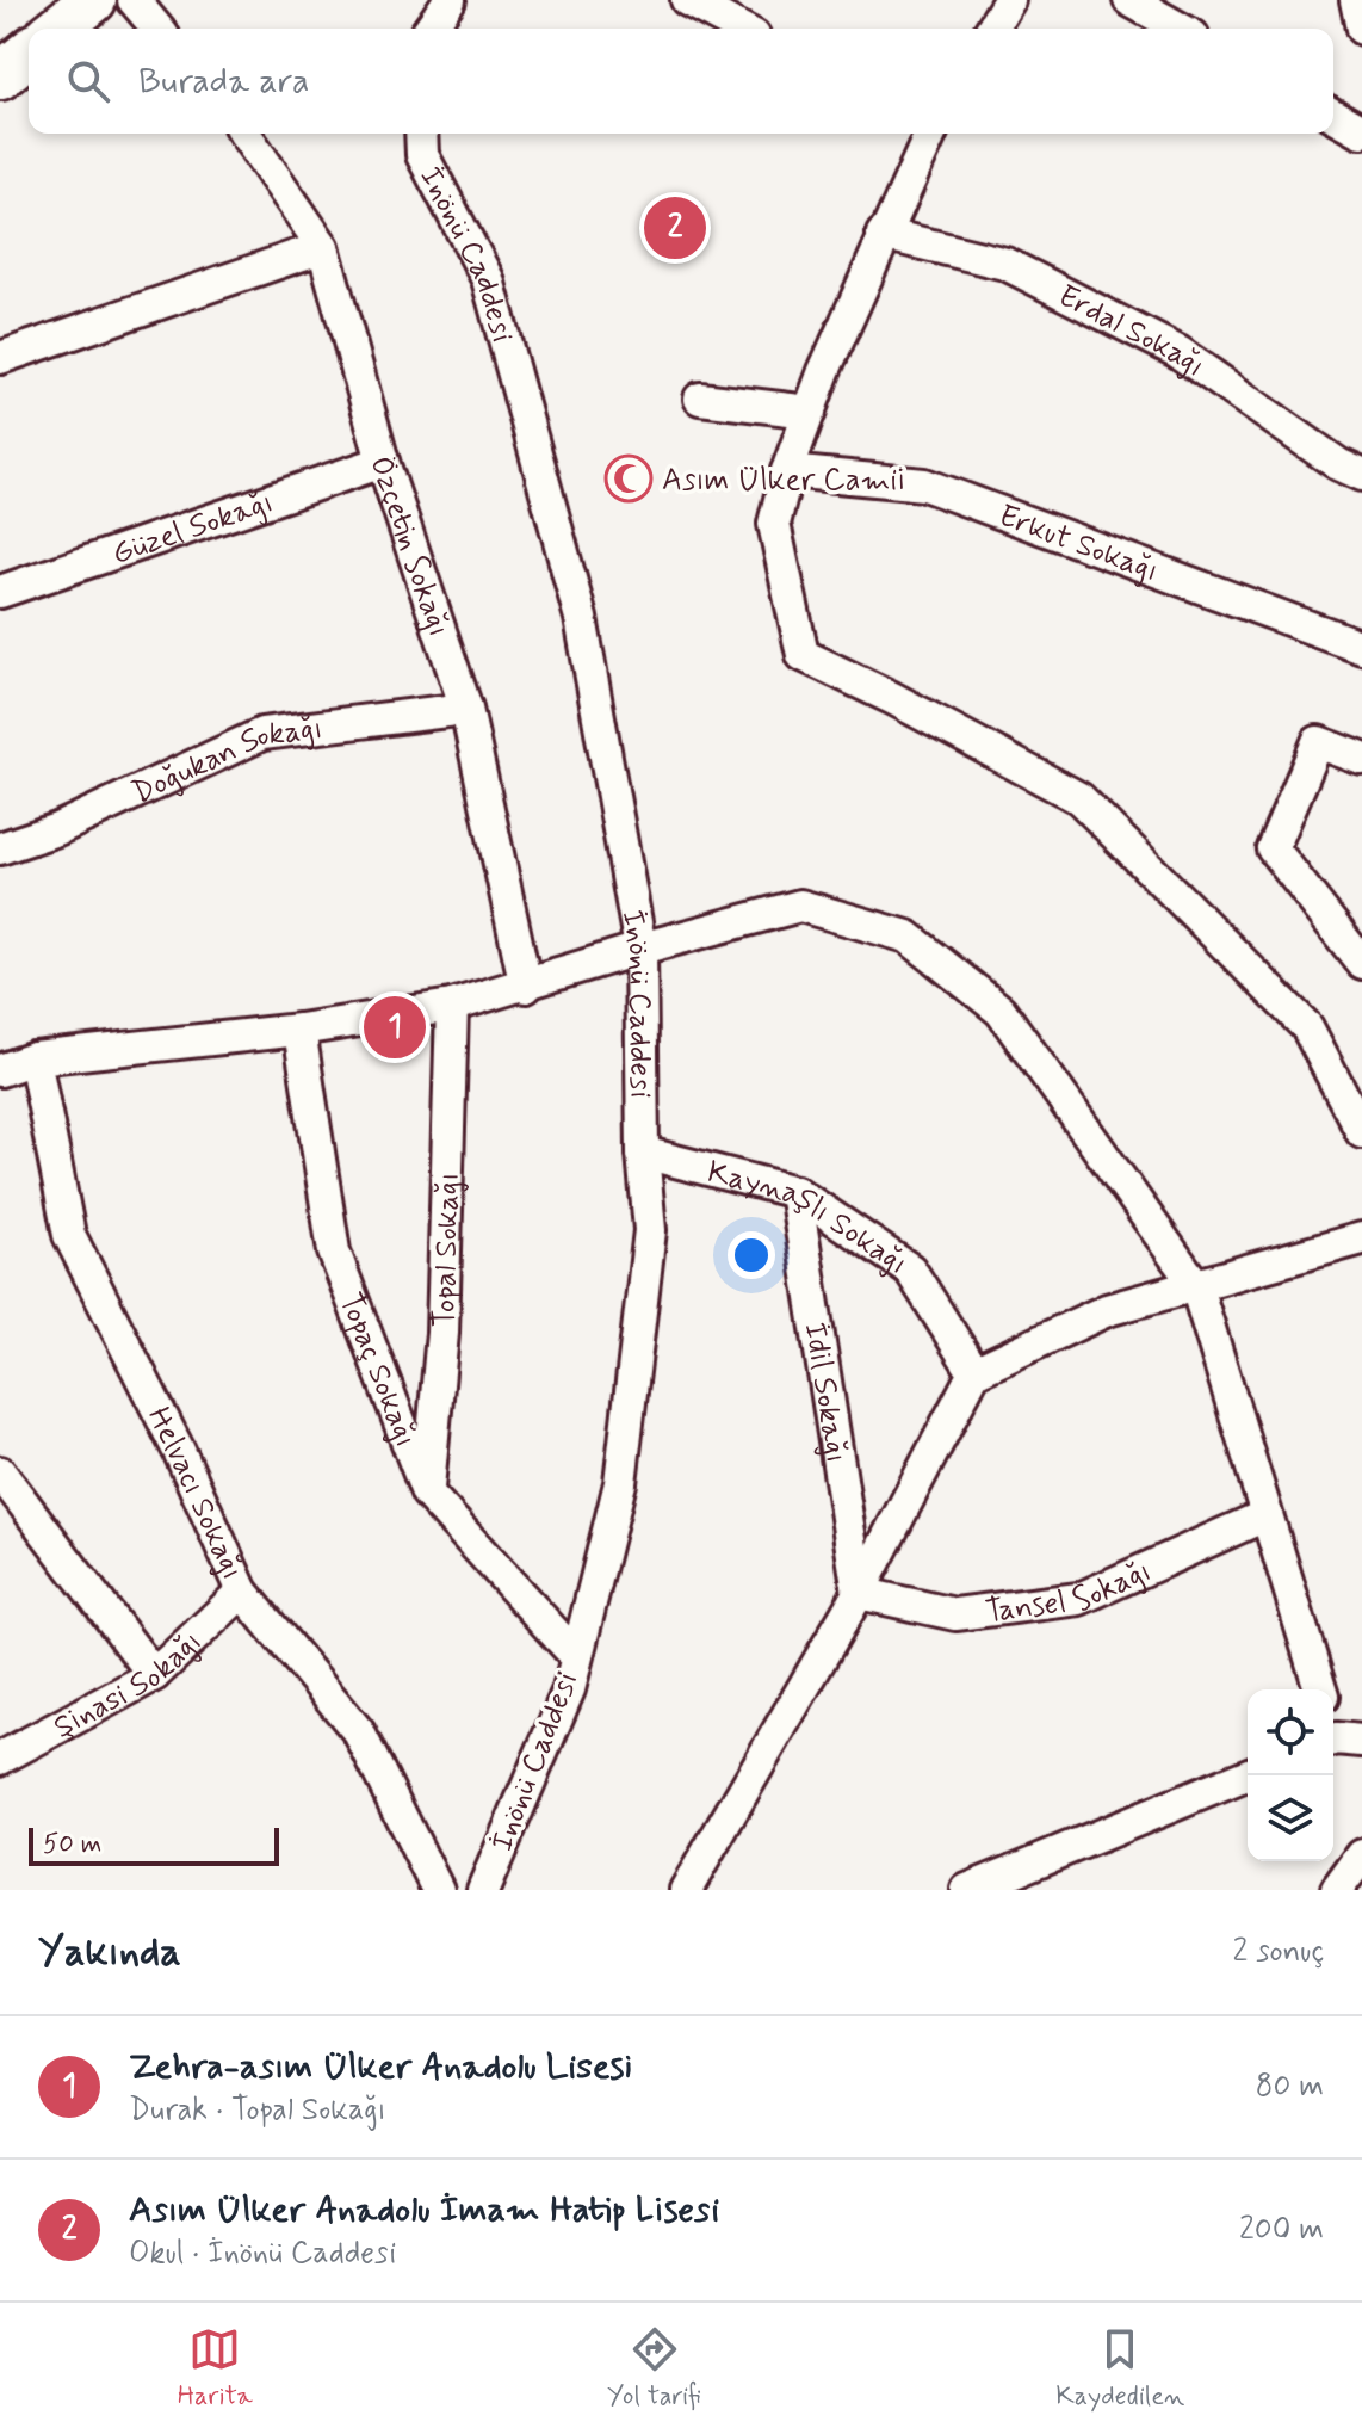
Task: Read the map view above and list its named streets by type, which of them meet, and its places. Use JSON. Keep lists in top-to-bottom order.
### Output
{
  "streets": {
    "street": [
      "İnönü Caddesi",
      "Erdal Sokağı",
      "Güzel Sokağı",
      "Erkut Sokağı",
      "Özçetin Sokağı",
      "Doğukan Sokağı",
      "Kaynaşlı Sokağı",
      "Topal Sokağı",
      "Topaç Sokağı",
      "İdil Sokağı",
      "Helvacı Sokağı",
      "Tansel Sokağı",
      "Şinasi Sokağı"
    ]
  },
  "crossings": [
    ["İnönü Caddesi", "Kaynaşlı Sokağı"],
    ["İnönü Caddesi", "Topaç Sokağı"],
    ["Güzel Sokağı", "Özçetin Sokağı"],
    ["Özçetin Sokağı", "Doğukan Sokağı"],
    ["Kaynaşlı Sokağı", "İdil Sokağı"],
    ["Topal Sokağı", "Topaç Sokağı"],
    ["İdil Sokağı", "Tansel Sokağı"],
    ["Helvacı Sokağı", "Şinasi Sokağı"]
  ],
  "places": {
    "mosque": ["Asım Ülker Camii"]
  },
  "scale_bar": "50 m",
  "page": {
    "search": "Burada ara",
    "pins": ["2", "1"],
    "scale": "50 m",
    "heading": ["Yakında", "2 sonuç"],
    "list": [
      {
        "mark": "1",
        "name": "Zehra-asım Ülker Anadolu Lisesi",
        "note": "Durak · Topal Sokağı",
        "value": "80 m"
      },
      {
        "mark": "2",
        "name": "Asım Ülker Anadolu İmam Hatip Lisesi",
        "note": "Okul · İnönü Caddesi",
        "value": "200 m"
      }
    ],
    "nav": ["Harita", "Yol tarifi", "Kaydedilen"]
  }
}
